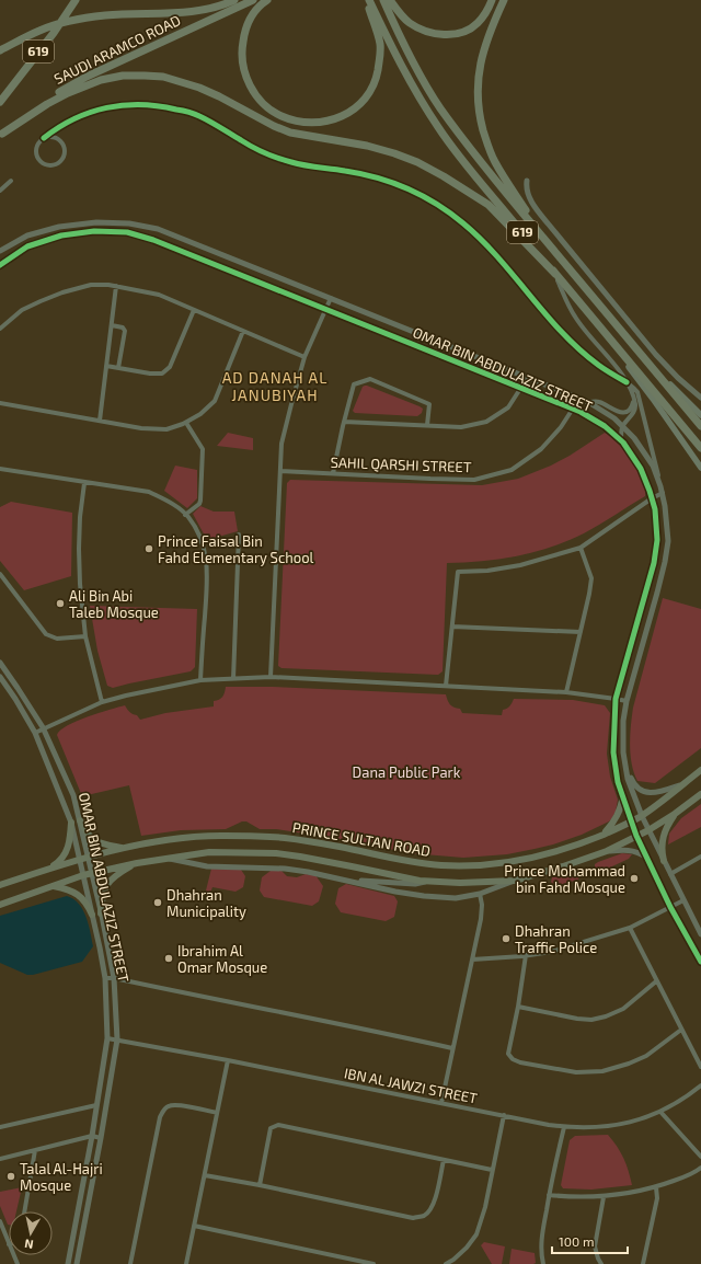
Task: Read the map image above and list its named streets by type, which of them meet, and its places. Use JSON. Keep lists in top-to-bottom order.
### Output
{
  "streets": {
    "highway": ["SAUDI ARAMCO ROAD", "619"],
    "main road": ["PRINCE SULTAN ROAD"],
    "street": ["OMAR BIN ABDULAZIZ STREET", "SAHIL QARSHI STREET", "IBN AL JAWZI STREET"]
  },
  "crossings": [
    ["OMAR BIN ABDULAZIZ STREET", "SAHIL QARSHI STREET"],
    ["OMAR BIN ABDULAZIZ STREET", "PRINCE SULTAN ROAD"],
    ["OMAR BIN ABDULAZIZ STREET", "IBN AL JAWZI STREET"]
  ],
  "districts": ["AD DANAH AL JANUBIYAH"],
  "parks": ["Dana Public Park"],
  "places": [
    "Prince Faisal Bin Fahd Elementary School",
    "Ali Bin Abi Taleb Mosque",
    "Prince Mohammad bin Fahd Mosque",
    "Dhahran Municipality",
    "Dhahran Traffic Police",
    "Ibrahim Al Omar Mosque",
    "Talal Al-Hajri Mosque"
  ],
  "scale_bar": "100 m",
  "north": "bottom"
}
